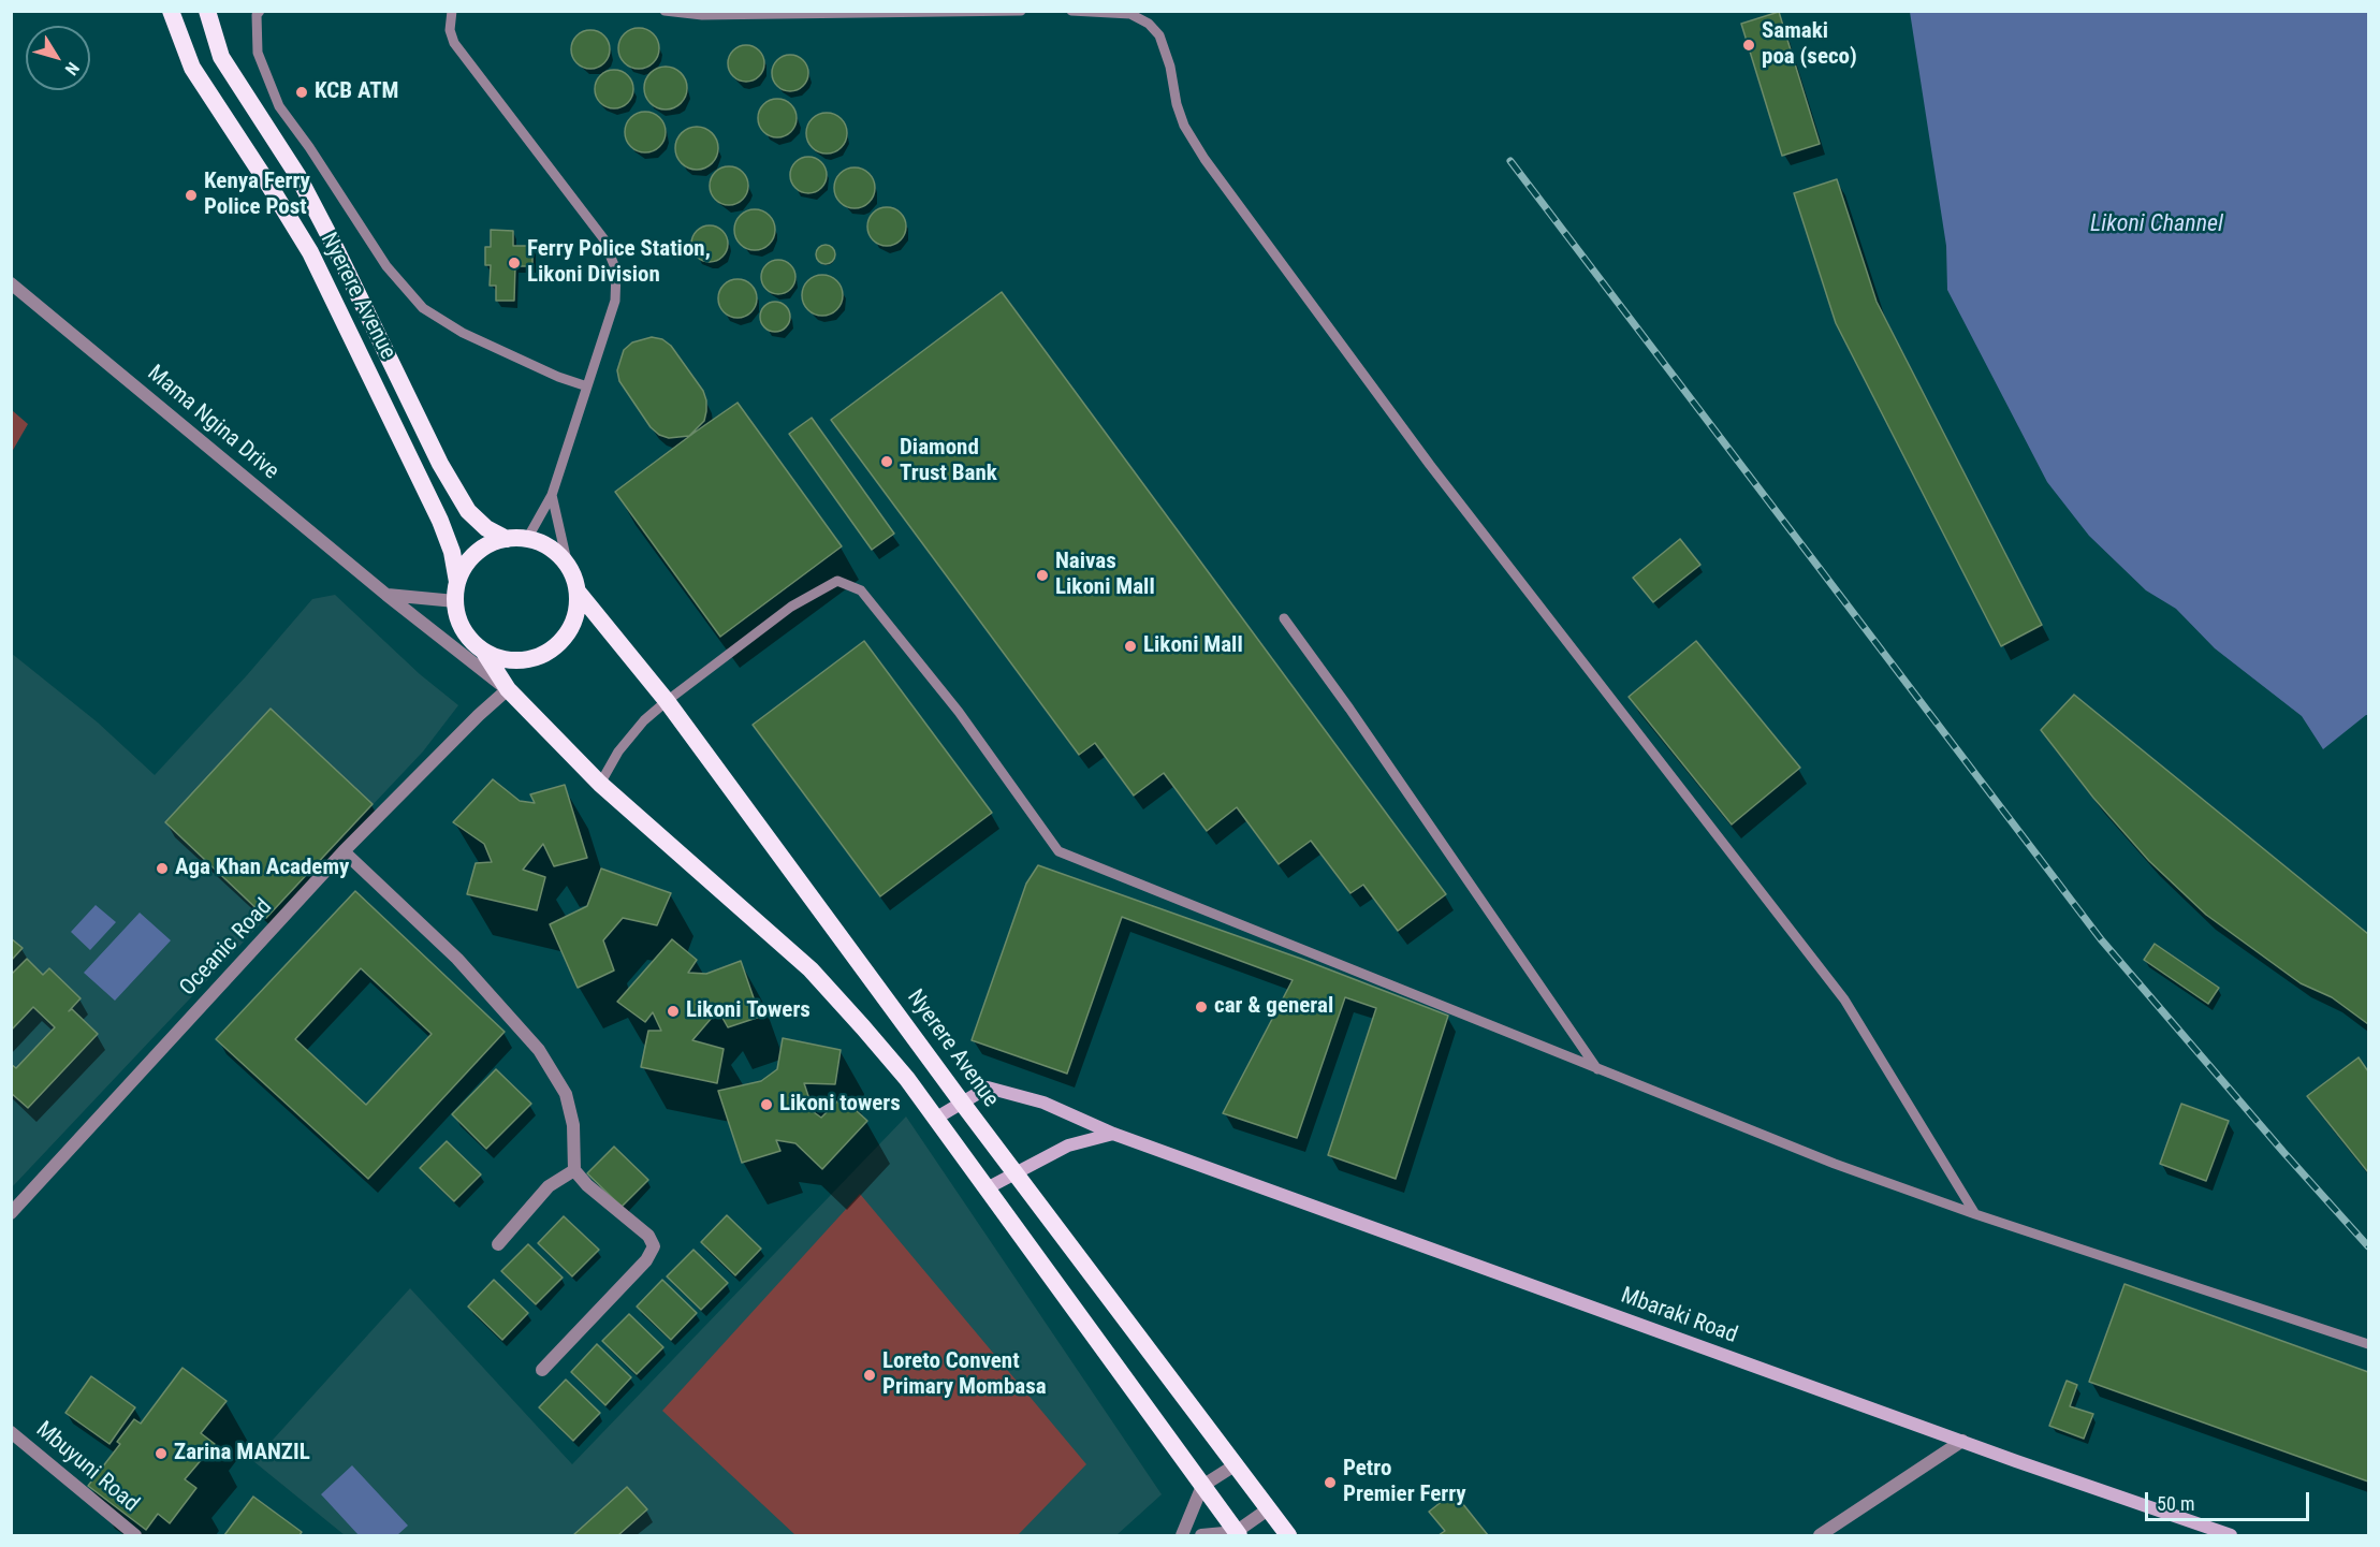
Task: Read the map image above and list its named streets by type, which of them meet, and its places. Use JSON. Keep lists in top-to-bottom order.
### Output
{
  "streets": {
    "highway": ["Nyerere Avenue"],
    "main road": ["Mbaraki Road"],
    "street": ["Mama Ngina Drive", "Oceanic Road", "Mbuyuni Road"]
  },
  "crossings": [
    ["Nyerere Avenue", "Mbaraki Road"],
    ["Mama Ngina Drive", "Oceanic Road"]
  ],
  "water": ["Likoni Channel"],
  "places": [
    "Samaki poa (seco)",
    "KCB ATM",
    "Kenya Ferry Police Post",
    "Ferry Police Station, Likoni Division",
    "Diamond Trust Bank",
    "Naivas Likoni Mall",
    "Likoni Mall",
    "Aga Khan Academy",
    "car & general",
    "Likoni Towers",
    "Likoni towers",
    "Loreto Convent Primary Mombasa",
    "Zarina MANZIL",
    "Petro Premier Ferry"
  ],
  "scale_bar": "50 m",
  "north": "bottom right"
}
